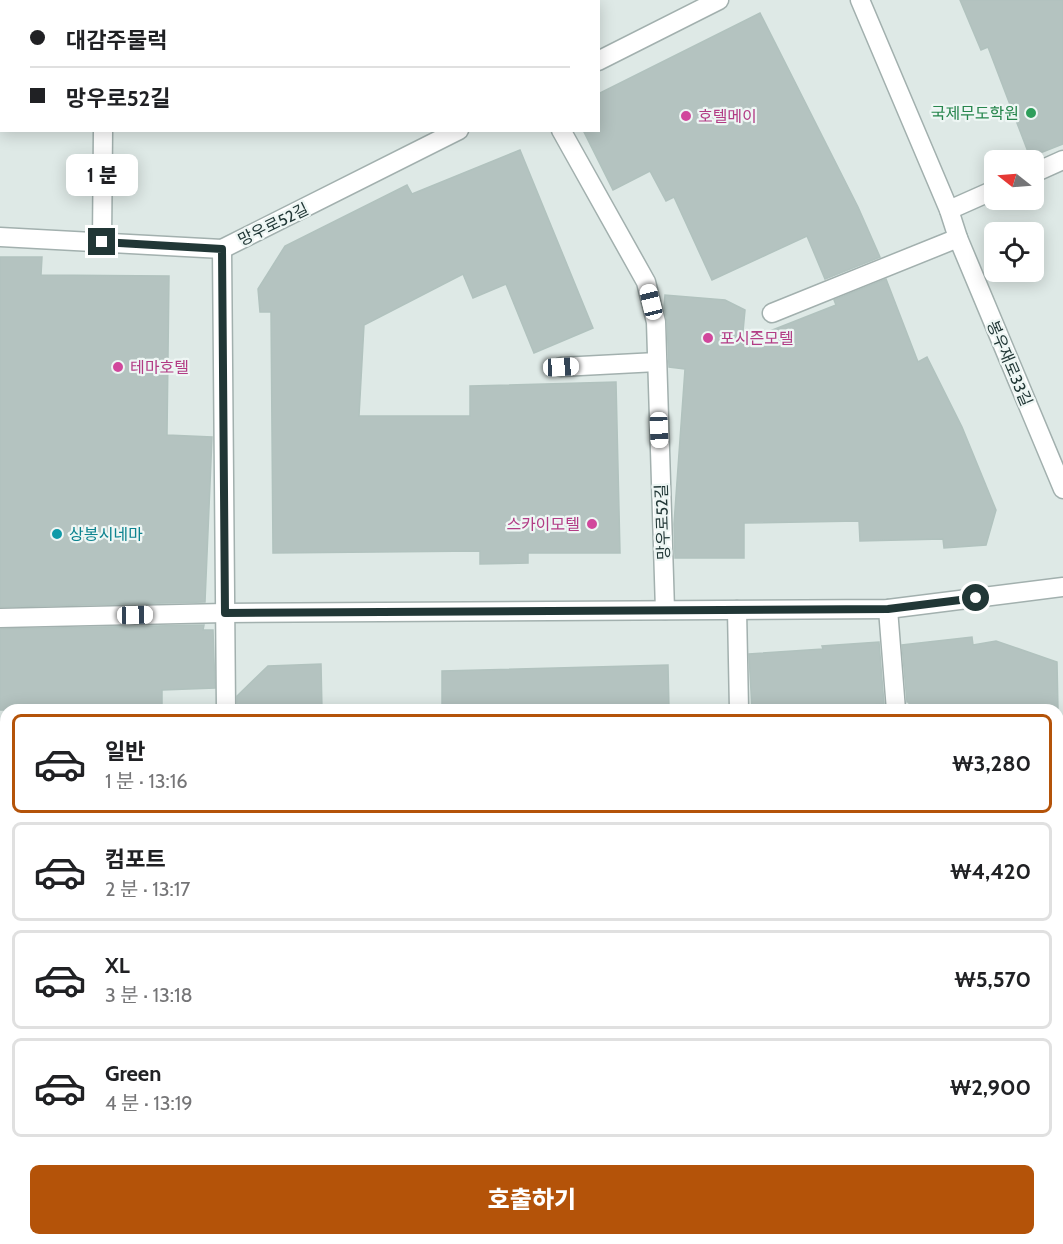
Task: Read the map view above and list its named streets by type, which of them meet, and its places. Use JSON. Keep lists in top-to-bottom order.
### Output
{
  "streets": {
    "street": ["망우로52길", "봉우재로33길"]
  },
  "places": [
    "국제무도학원",
    "호텔메이",
    "포시즌모텔",
    "테마호텔",
    "스카이모텔",
    "상봉시네마"
  ],
  "north": "left",
  "page": {
    "banner": ["대감주물럭", "망우로52길"],
    "bubble": "1 분",
    "list": [
      {
        "name": "일반",
        "note": "1 분 · 13:16",
        "value": "₩3,280"
      },
      {
        "name": "컴포트",
        "note": "2 분 · 13:17",
        "value": "₩4,420"
      },
      {
        "name": "XL",
        "note": "3 분 · 13:18",
        "value": "₩5,570"
      },
      {
        "name": "Green",
        "note": "4 분 · 13:19",
        "value": "₩2,900"
      }
    ],
    "buttons": "호출하기"
  }
}
